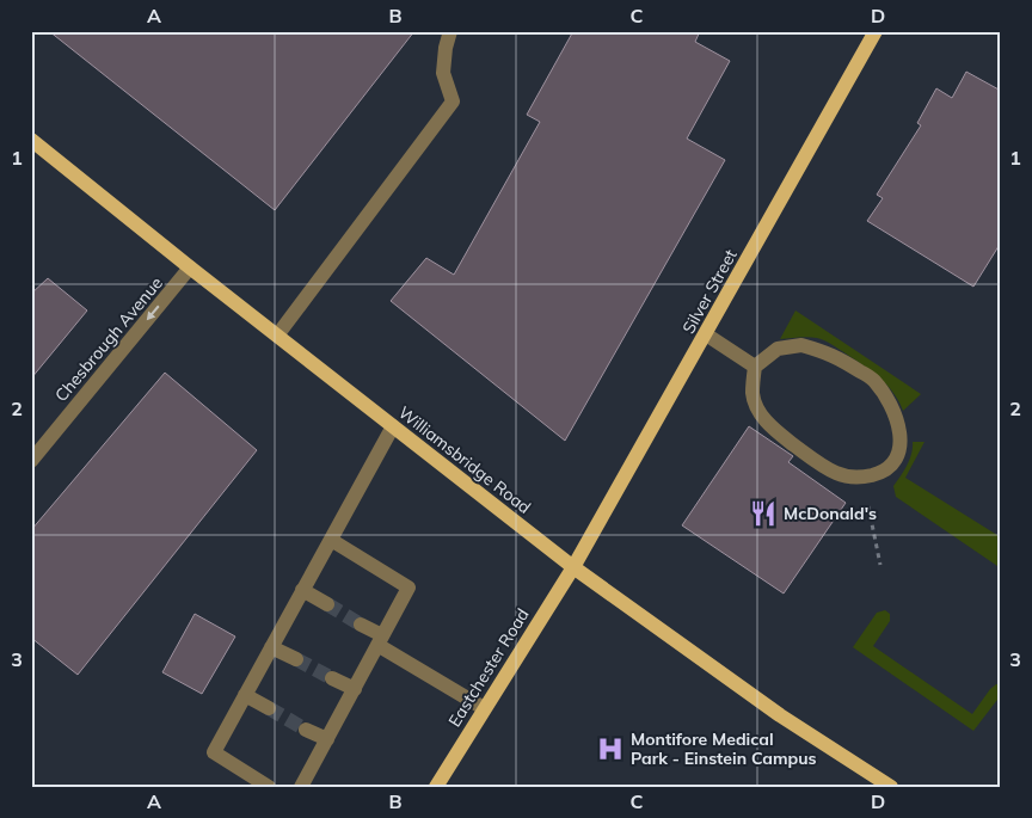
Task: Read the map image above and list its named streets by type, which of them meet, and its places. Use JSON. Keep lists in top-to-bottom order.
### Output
{
  "streets": {
    "main road": ["Silver Street", "Williamsbridge Road", "Eastchester Road"],
    "street": ["Chesbrough Avenue"]
  },
  "crossings": [
    ["Silver Street", "Williamsbridge Road"],
    ["Silver Street", "Eastchester Road"],
    ["Chesbrough Avenue", "Williamsbridge Road"],
    ["Williamsbridge Road", "Eastchester Road"]
  ],
  "one_way": ["Chesbrough Avenue"],
  "places": {
    "restaurant": ["McDonald's"],
    "hospital": ["Montifore Medical Park - Einstein Campus"]
  },
  "grid": {
    "columns": [
      "A",
      "B",
      "C",
      "D"
    ],
    "rows": ["1", "2", "3"]
  }
}
